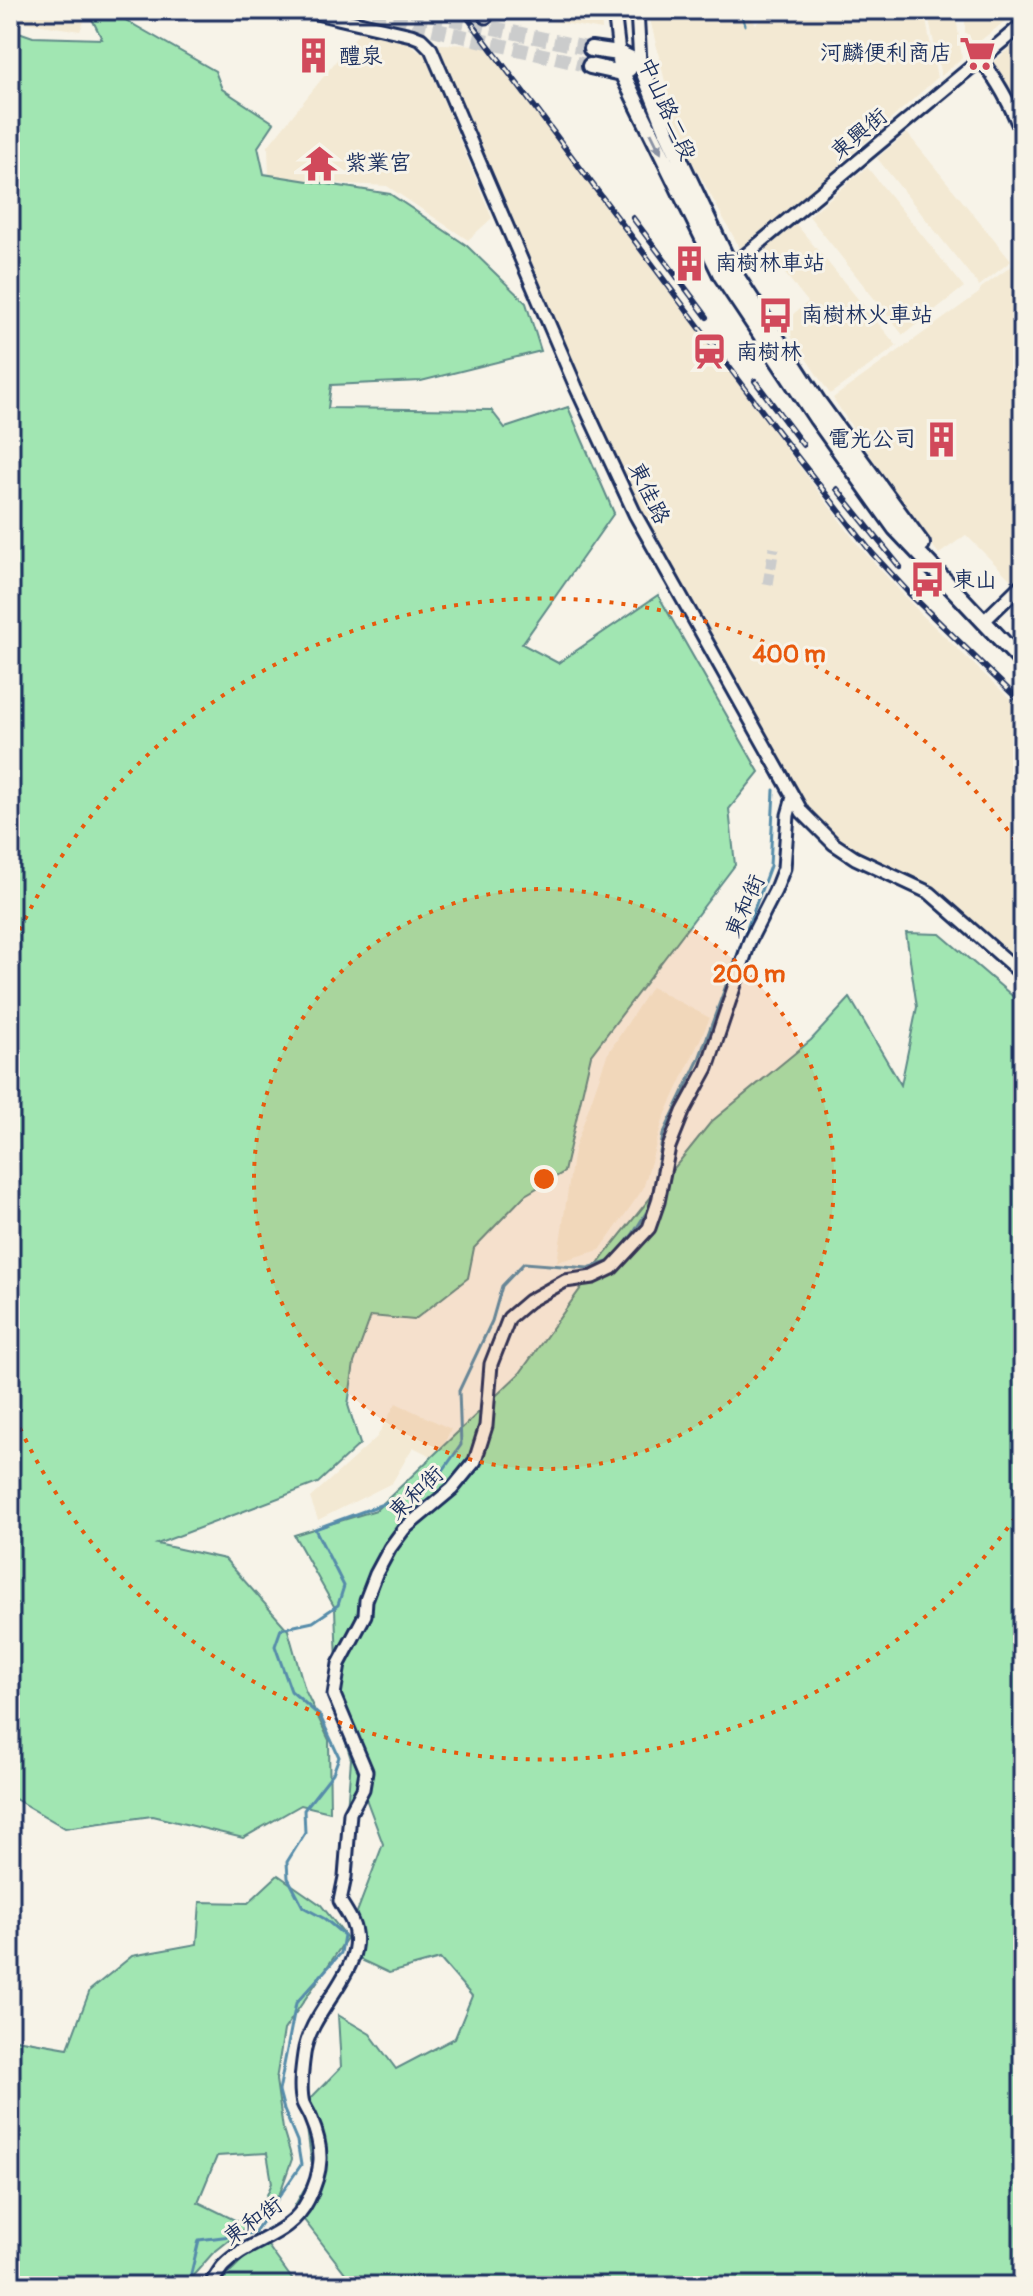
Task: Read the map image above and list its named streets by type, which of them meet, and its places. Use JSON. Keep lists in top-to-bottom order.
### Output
{
  "streets": {
    "main road": ["中山路二段"],
    "street": ["東興街", "東佳路", "東和街"]
  },
  "crossings": [
    ["中山路二段", "東興街"],
    ["東佳路", "東和街"]
  ],
  "places": {
    "supermarket": ["河麟便利商店"],
    "building": ["醴泉", "南樹林車站", "電光公司"],
    "temple": ["紫業宮"],
    "bus stop": ["南樹林火車站", "東山"],
    "station": ["南樹林"]
  },
  "rings": ["400 m", "200 m"]
}
